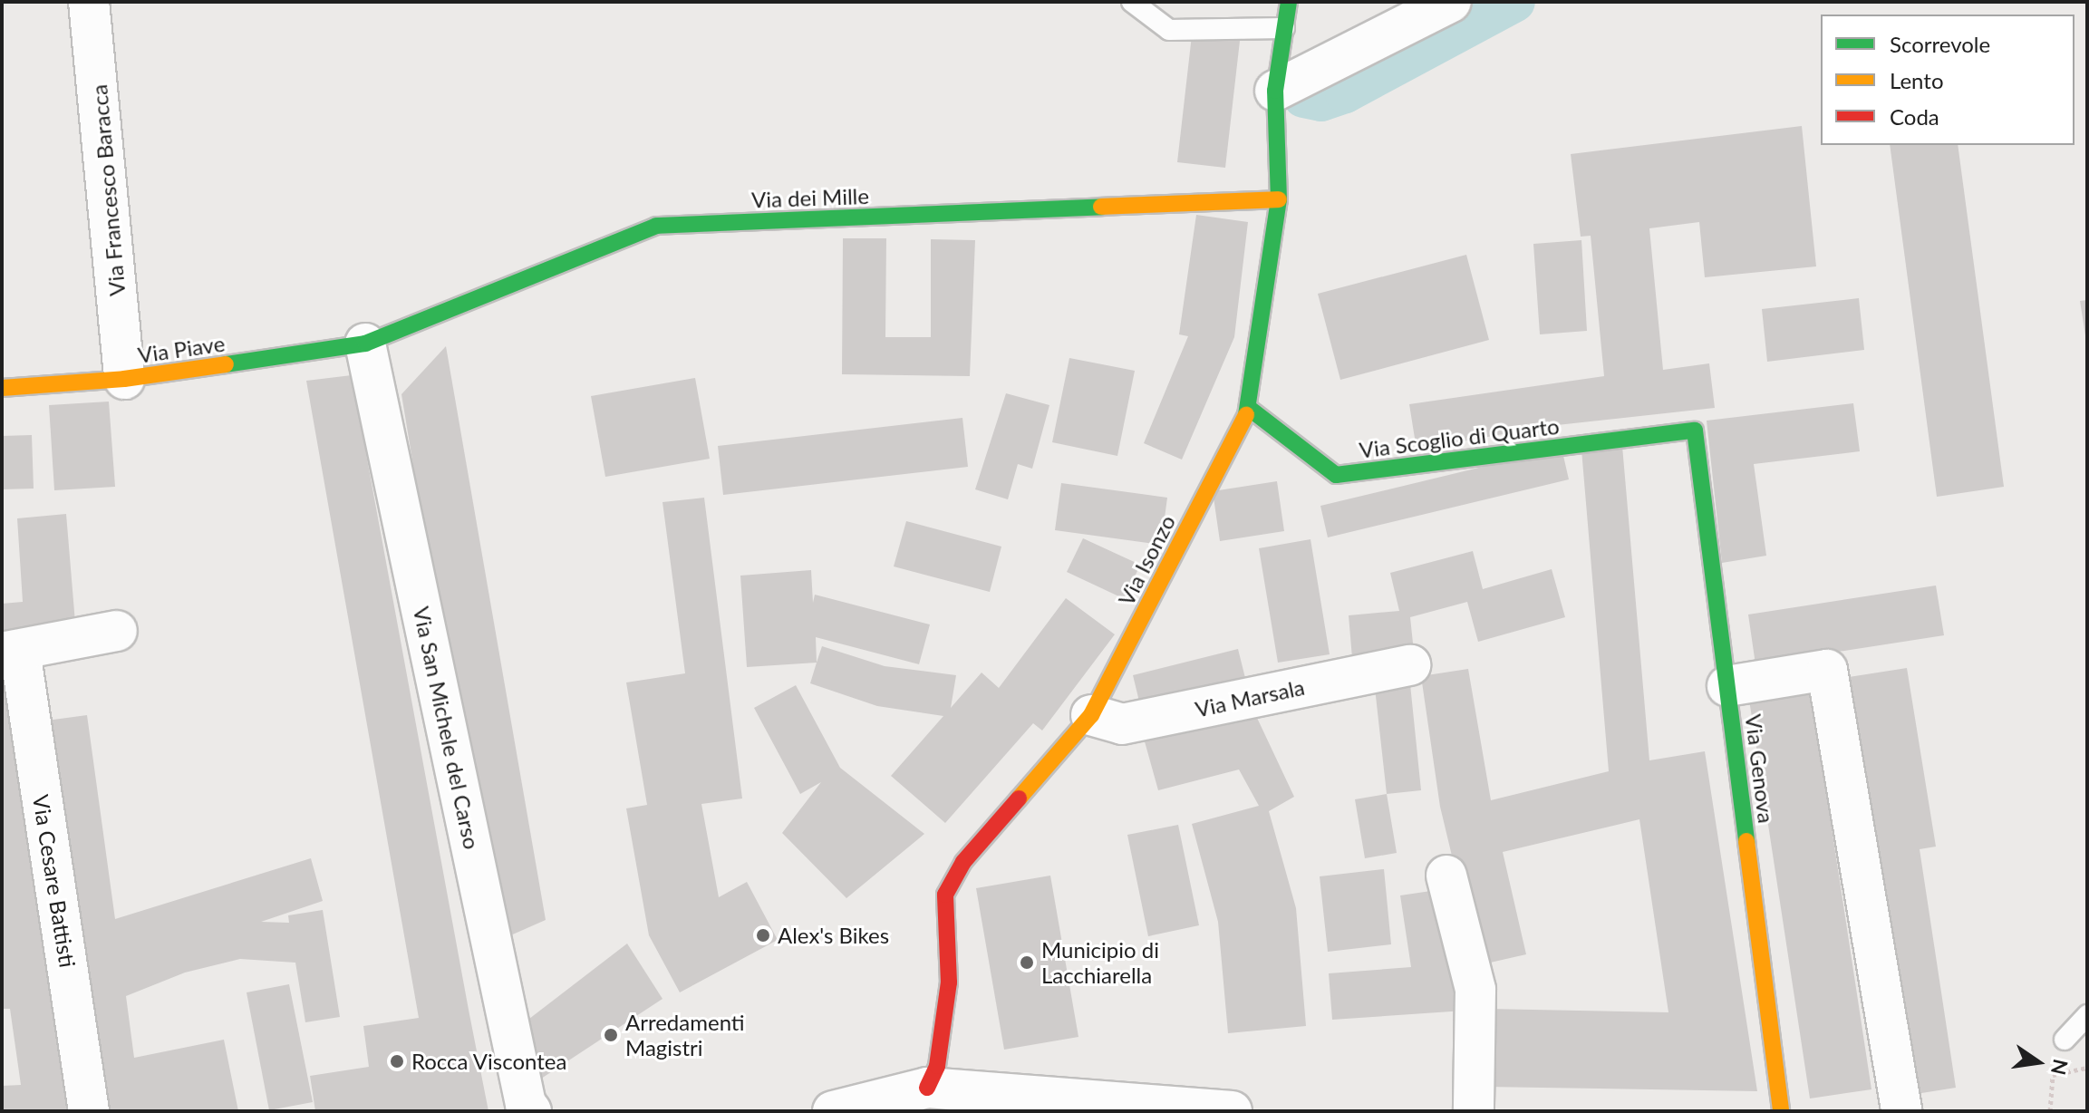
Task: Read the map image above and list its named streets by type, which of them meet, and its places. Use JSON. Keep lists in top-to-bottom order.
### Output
{
  "streets": {
    "street": [
      "Via Francesco Baracca",
      "Via dei Mille",
      "Via Piave",
      "Via Scoglio di Quarto",
      "Via Isonzo",
      "Via Marsala",
      "Via San Michele del Carso",
      "Via Genova",
      "Via Cesare Battisti"
    ]
  },
  "crossings": [
    ["Via Francesco Baracca", "Via Piave"],
    ["Via dei Mille", "Via Piave"],
    ["Via dei Mille", "Via Isonzo"],
    ["Via dei Mille", "Via San Michele del Carso"],
    ["Via Piave", "Via San Michele del Carso"],
    ["Via Scoglio di Quarto", "Via Isonzo"],
    ["Via Scoglio di Quarto", "Via Genova"],
    ["Via Isonzo", "Via Marsala"]
  ],
  "places": [
    "Alex's Bikes",
    "Municipio di Lacchiarella",
    "Arredamenti Magistri",
    "Rocca Viscontea"
  ],
  "legend": ["Scorrevole", "Lento", "Coda"],
  "north": "right"
}
